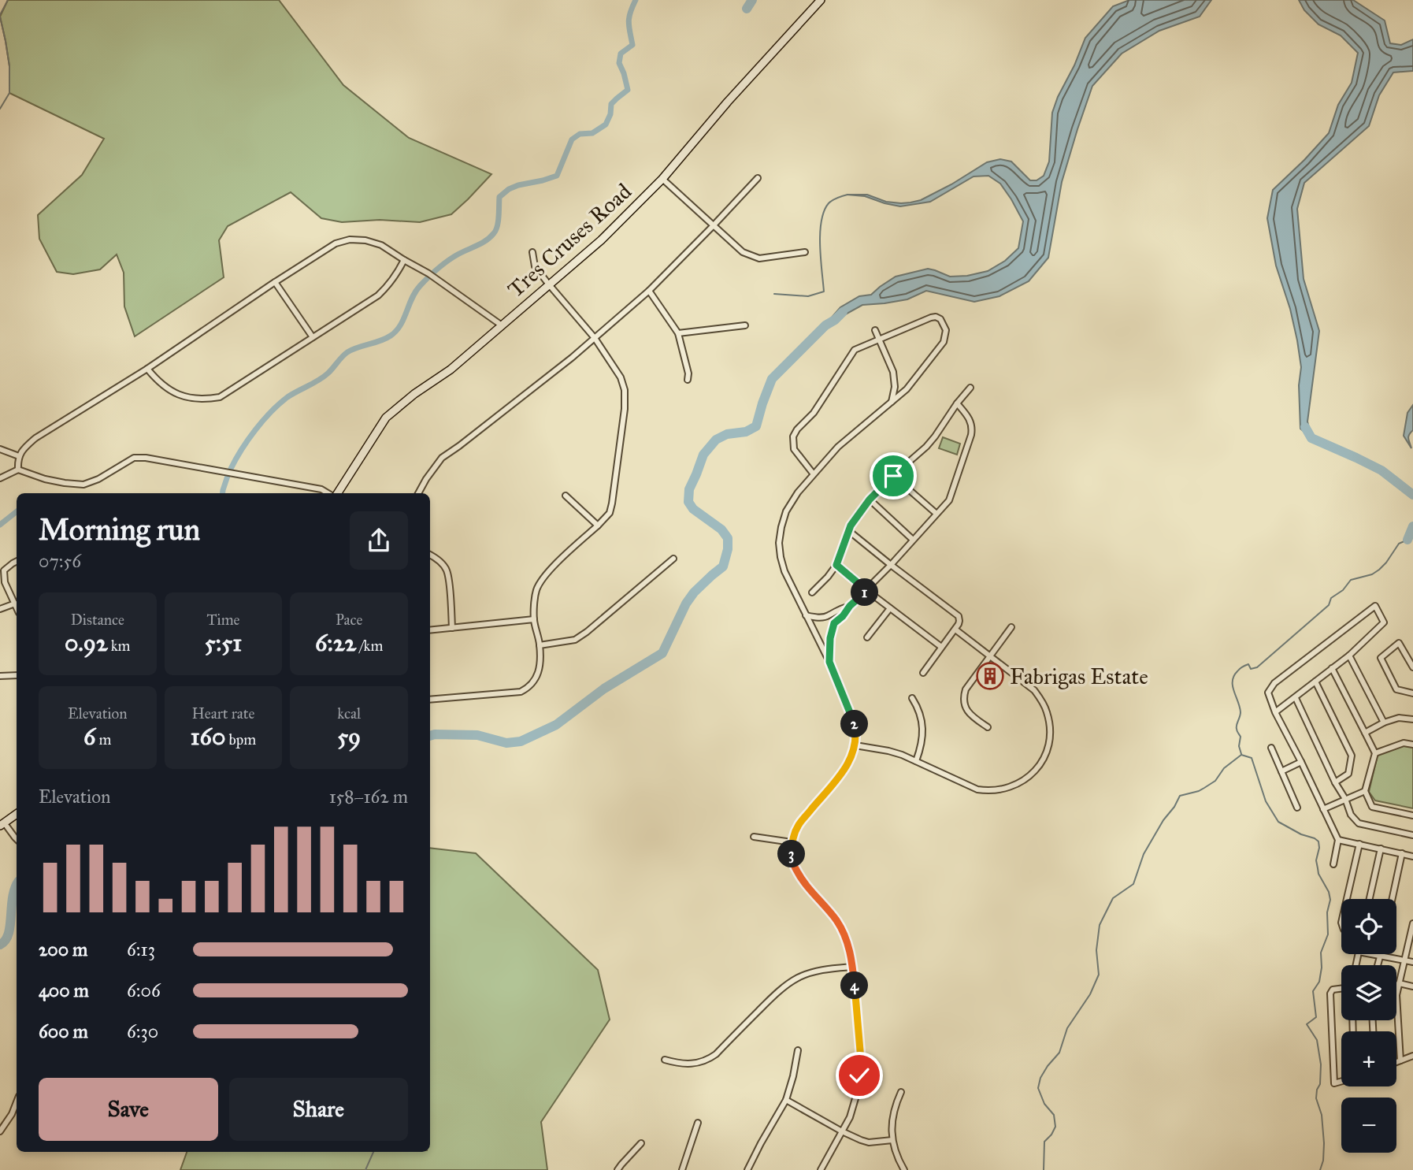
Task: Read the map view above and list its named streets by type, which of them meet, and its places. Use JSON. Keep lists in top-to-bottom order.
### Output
{
  "streets": {
    "main road": ["Tres Cruses Road"]
  },
  "places": {
    "building": ["Fabrigas Estate"]
  },
  "page": {
    "heading": ["Morning run", "07:56"],
    "pins": [
      "1",
      "2",
      "3",
      "4"
    ],
    "stats": [
      ["Distance", "0.92 km"],
      ["Time", "5:51"],
      ["Pace", "6:22 /km"],
      ["Elevation", "6 m"],
      ["Heart rate", "160 bpm"],
      ["kcal", "59"]
    ],
    "chart": ["Elevation", "158–162 m"],
    "map_buttons": ["+", "−"],
    "list": [
      {
        "name": "200 m",
        "note": "6:13"
      },
      {
        "name": "400 m",
        "note": "6:06"
      },
      {
        "name": "600 m",
        "note": "6:30"
      }
    ],
    "buttons": ["Save", "Share"]
  }
}
